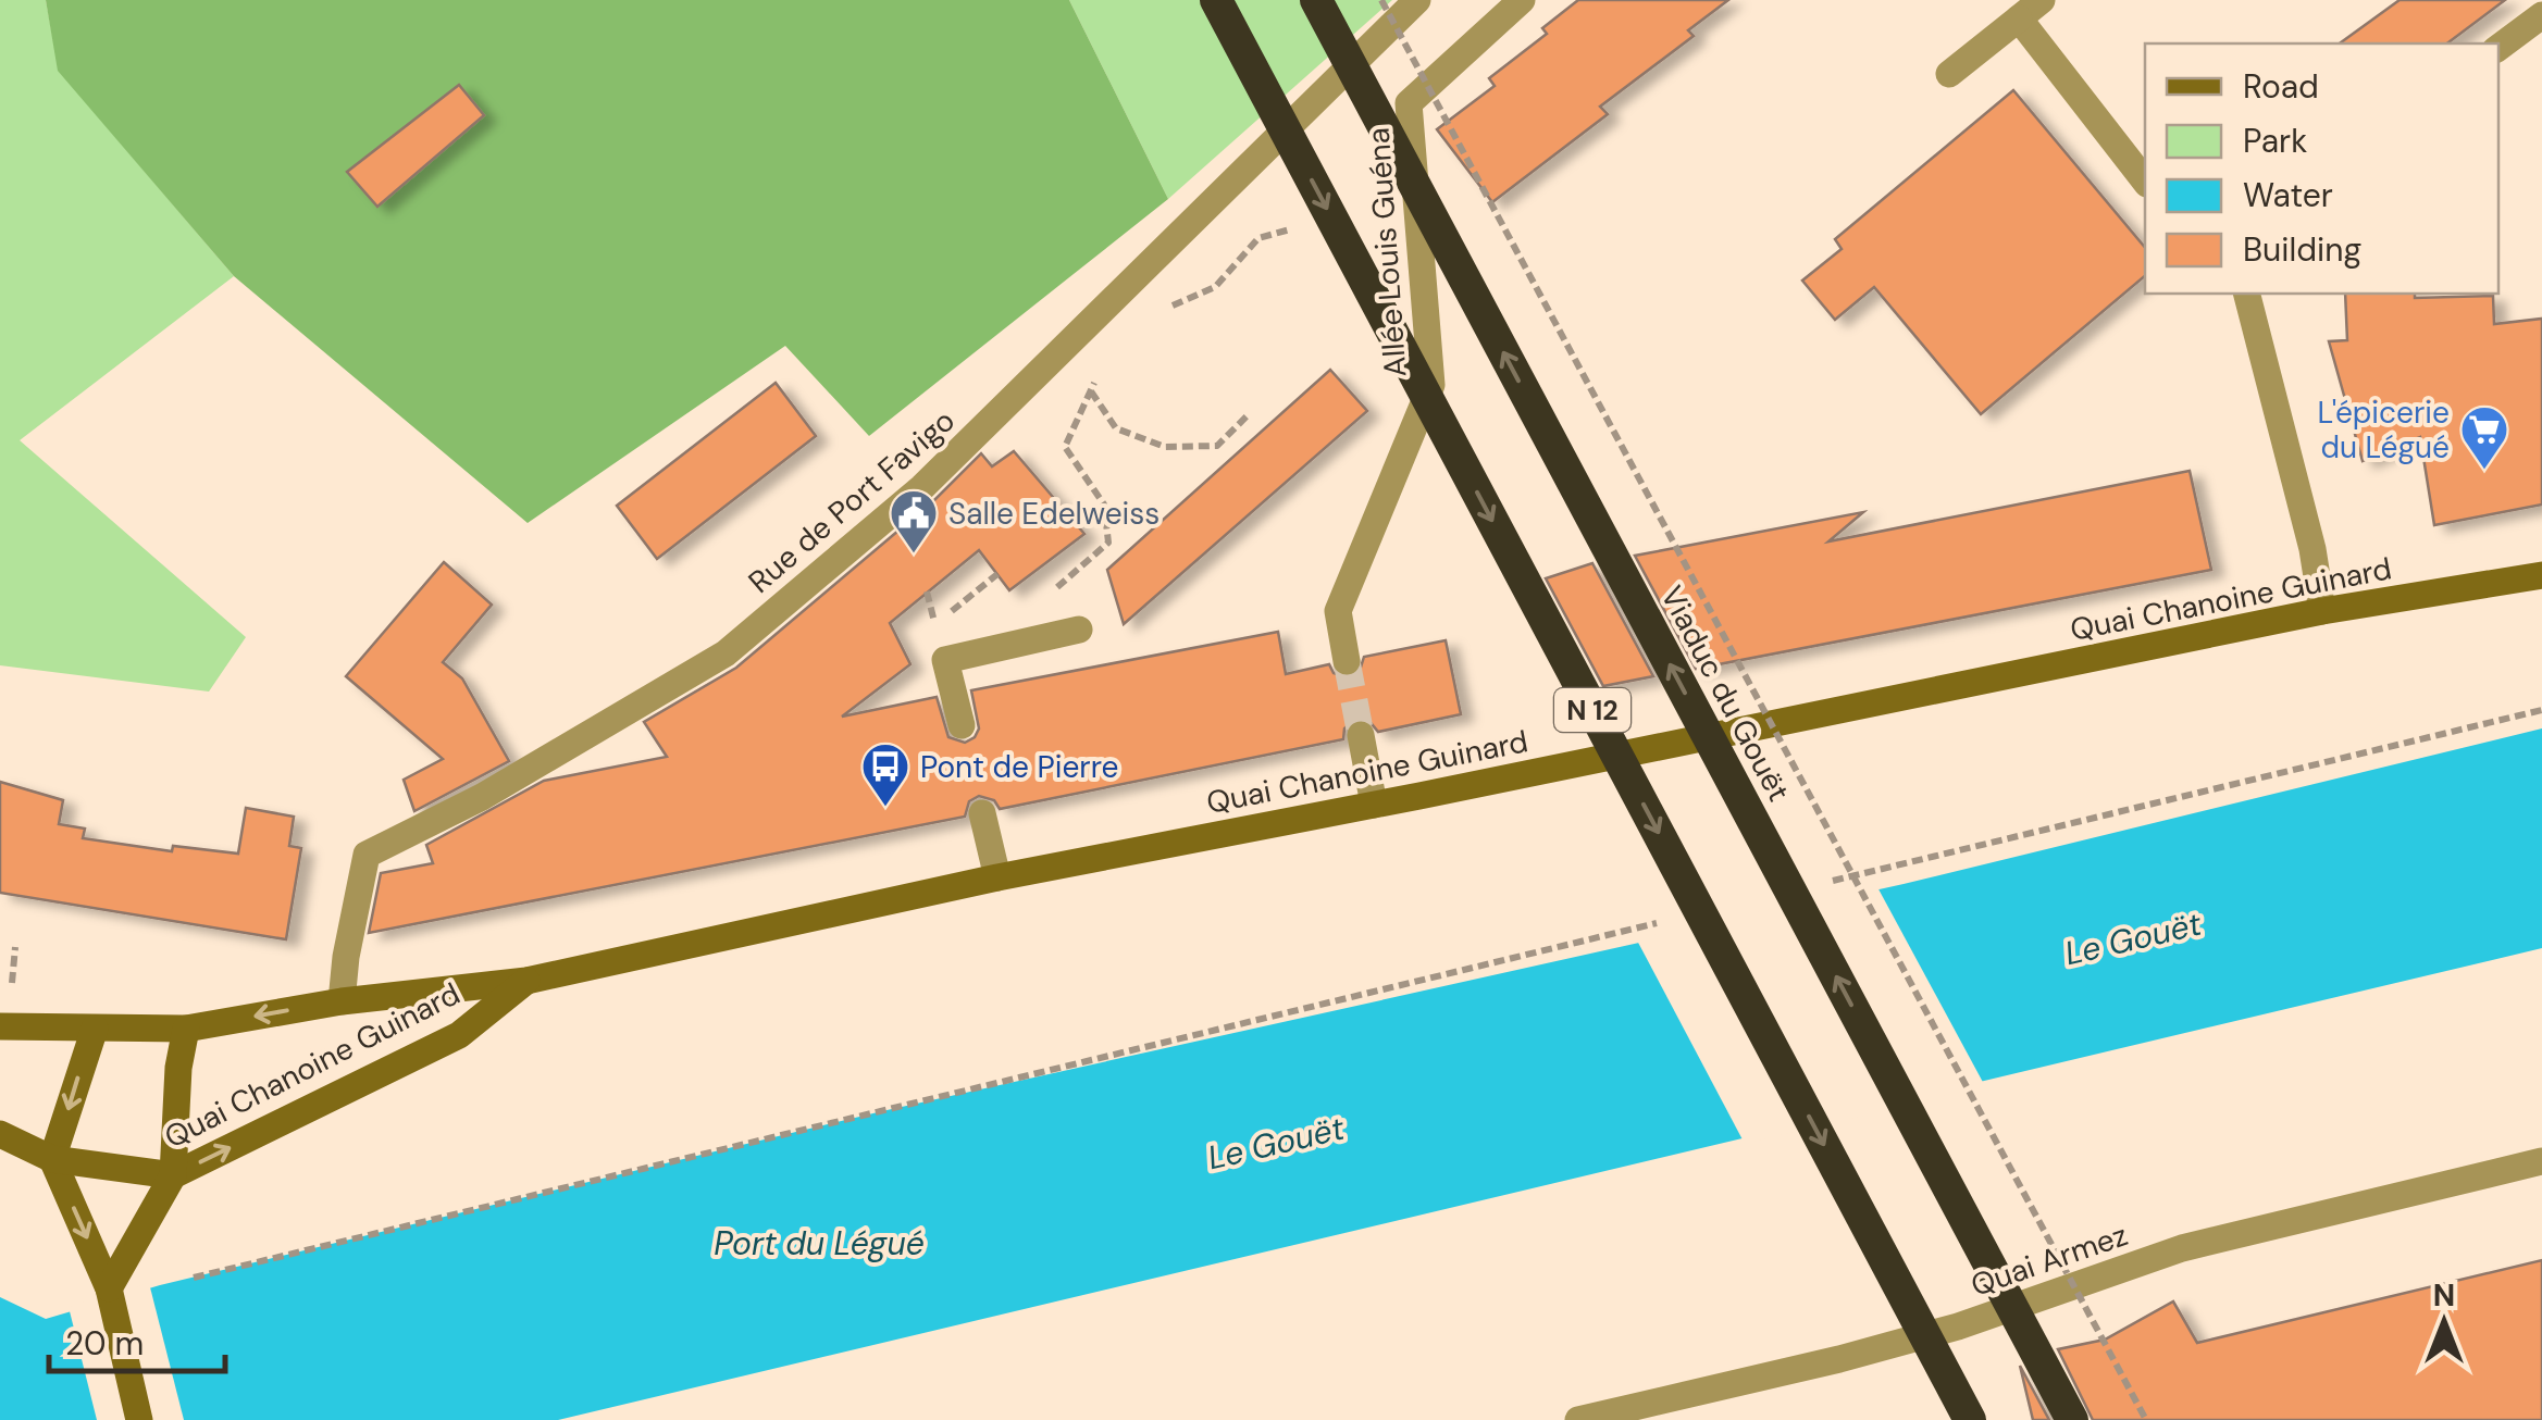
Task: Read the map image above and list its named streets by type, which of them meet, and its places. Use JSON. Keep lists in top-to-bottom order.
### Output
{
  "streets": {
    "highway": ["Viaduc du Gouët", "N 12"],
    "street": [
      "Allée Louis Guéna",
      "Rue de Port Favigo",
      "Quai Chanoine Guinard",
      "Quai Armez"
    ]
  },
  "crossings": [
    ["Rue de Port Favigo", "Quai Chanoine Guinard"]
  ],
  "water": ["Le Gouët", "Port du Légué"],
  "places": {
    "supermarket": ["L'épicerie du Légué"],
    "public building": ["Salle Edelweiss"],
    "bus stop": ["Pont de Pierre"]
  },
  "legend": [
    "Road",
    "Park",
    "Water",
    "Building"
  ],
  "scale_bar": "20 m",
  "north": "top"
}
